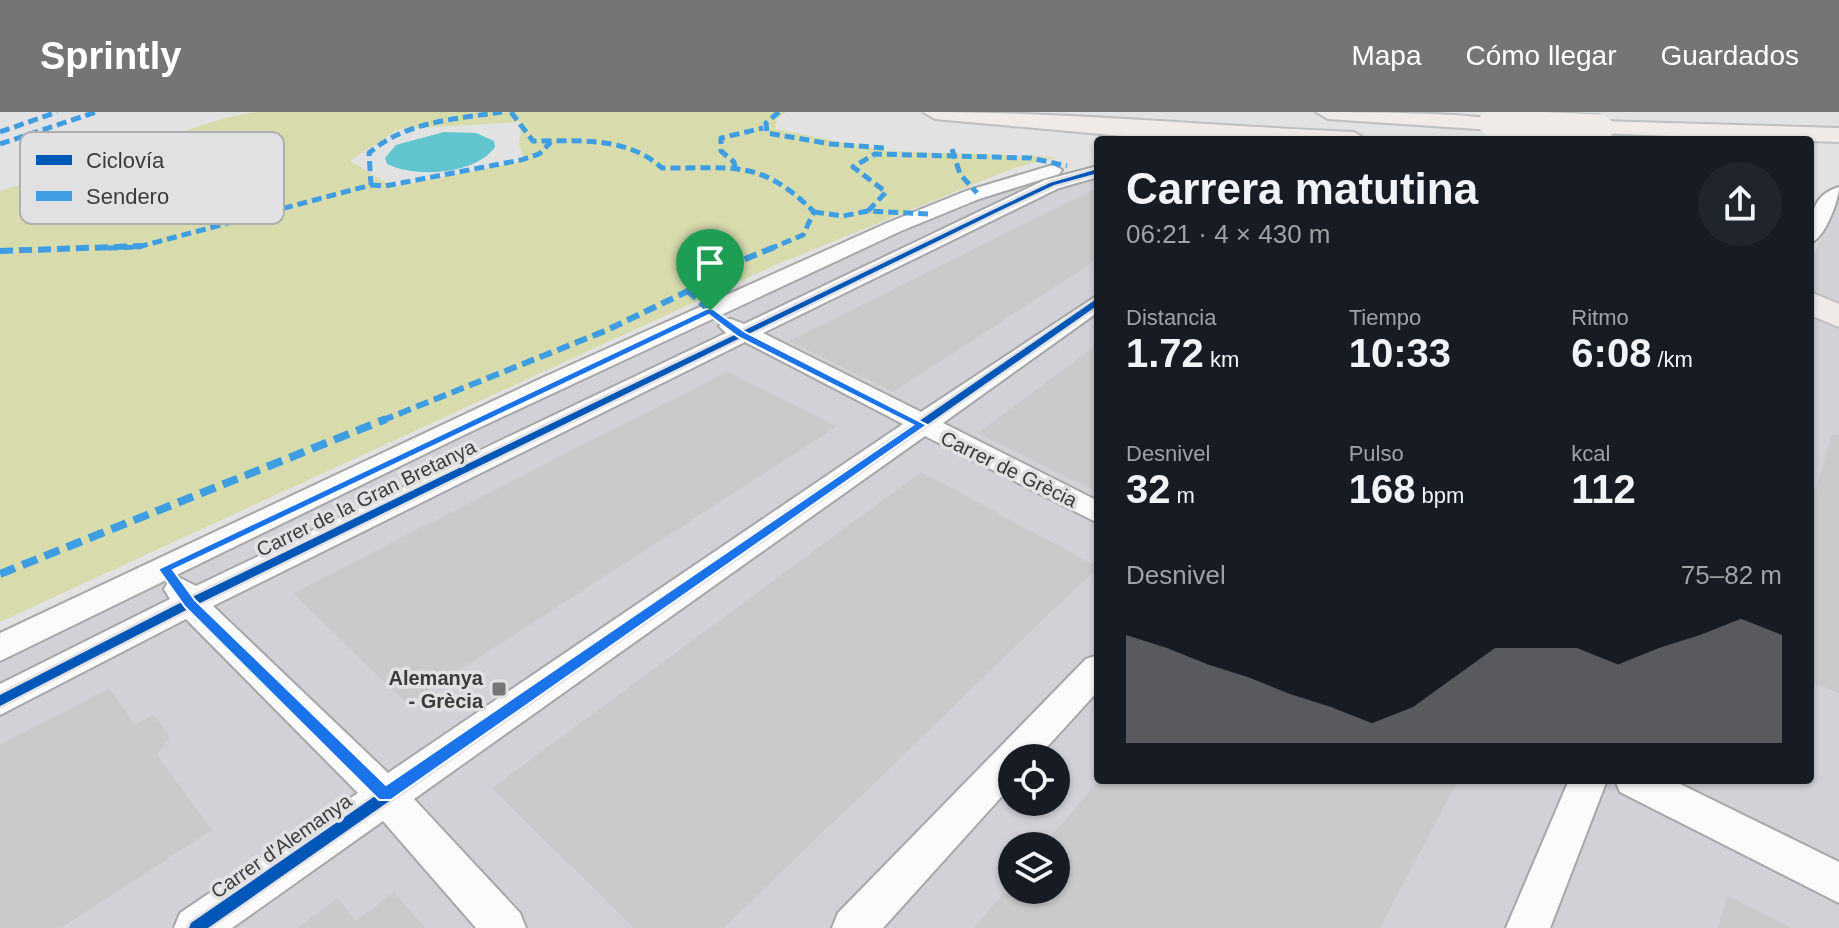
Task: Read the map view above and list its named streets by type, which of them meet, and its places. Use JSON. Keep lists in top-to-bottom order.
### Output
{
  "streets": {
    "street": ["Carrer de Grècia", "Carrer de la Gran Bretanya", "Carrer d'Alemanya"]
  },
  "crossings": [
    ["Carrer de Grècia", "Carrer de la Gran Bretanya"],
    ["Carrer de Grècia", "Carrer d'Alemanya"]
  ],
  "places": {
    "transit": ["Alemanya - Grècia"]
  },
  "legend": ["Ciclovía", "Sendero"],
  "page": {
    "header": "Sprintly",
    "nav": ["Mapa", "Cómo llegar", "Guardados"],
    "heading": ["Carrera matutina", "06:21 · 4 × 430 m"],
    "stats": [
      ["Distancia", "1.72 km"],
      ["Tiempo", "10:33"],
      ["Ritmo", "6:08 /km"],
      ["Desnivel", "32 m"],
      ["Pulso", "168 bpm"],
      ["kcal", "112"]
    ],
    "chart": ["Desnivel", "75–82 m"]
  }
}
